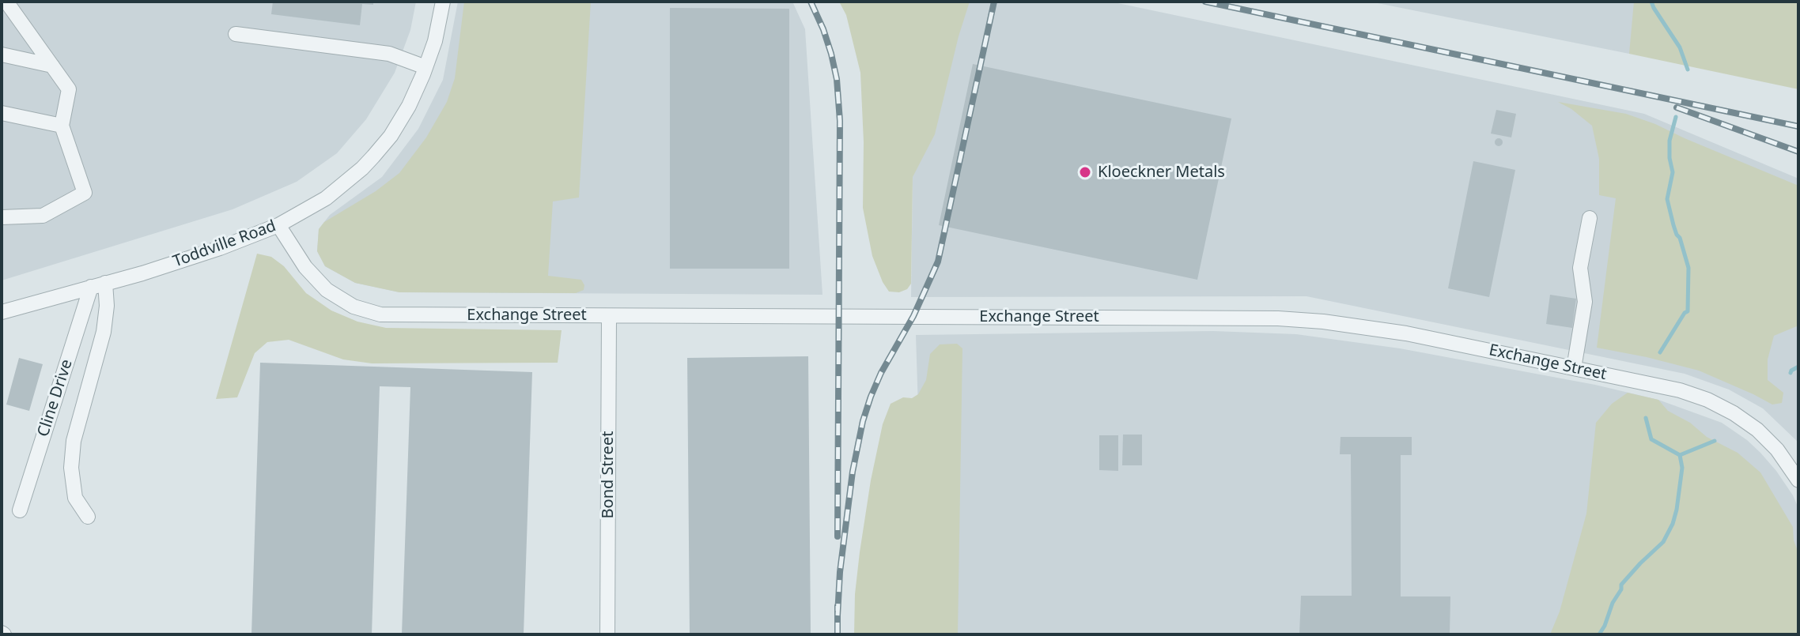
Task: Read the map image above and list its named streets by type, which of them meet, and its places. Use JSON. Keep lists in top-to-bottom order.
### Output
{
  "streets": {
    "street": [
      "Toddville Road",
      "Exchange Street",
      "Cline Drive",
      "Bond Street"
    ]
  },
  "crossings": [
    ["Toddville Road", "Exchange Street"],
    ["Toddville Road", "Cline Drive"],
    ["Exchange Street", "Bond Street"]
  ],
  "places": ["Kloeckner Metals"]
}
